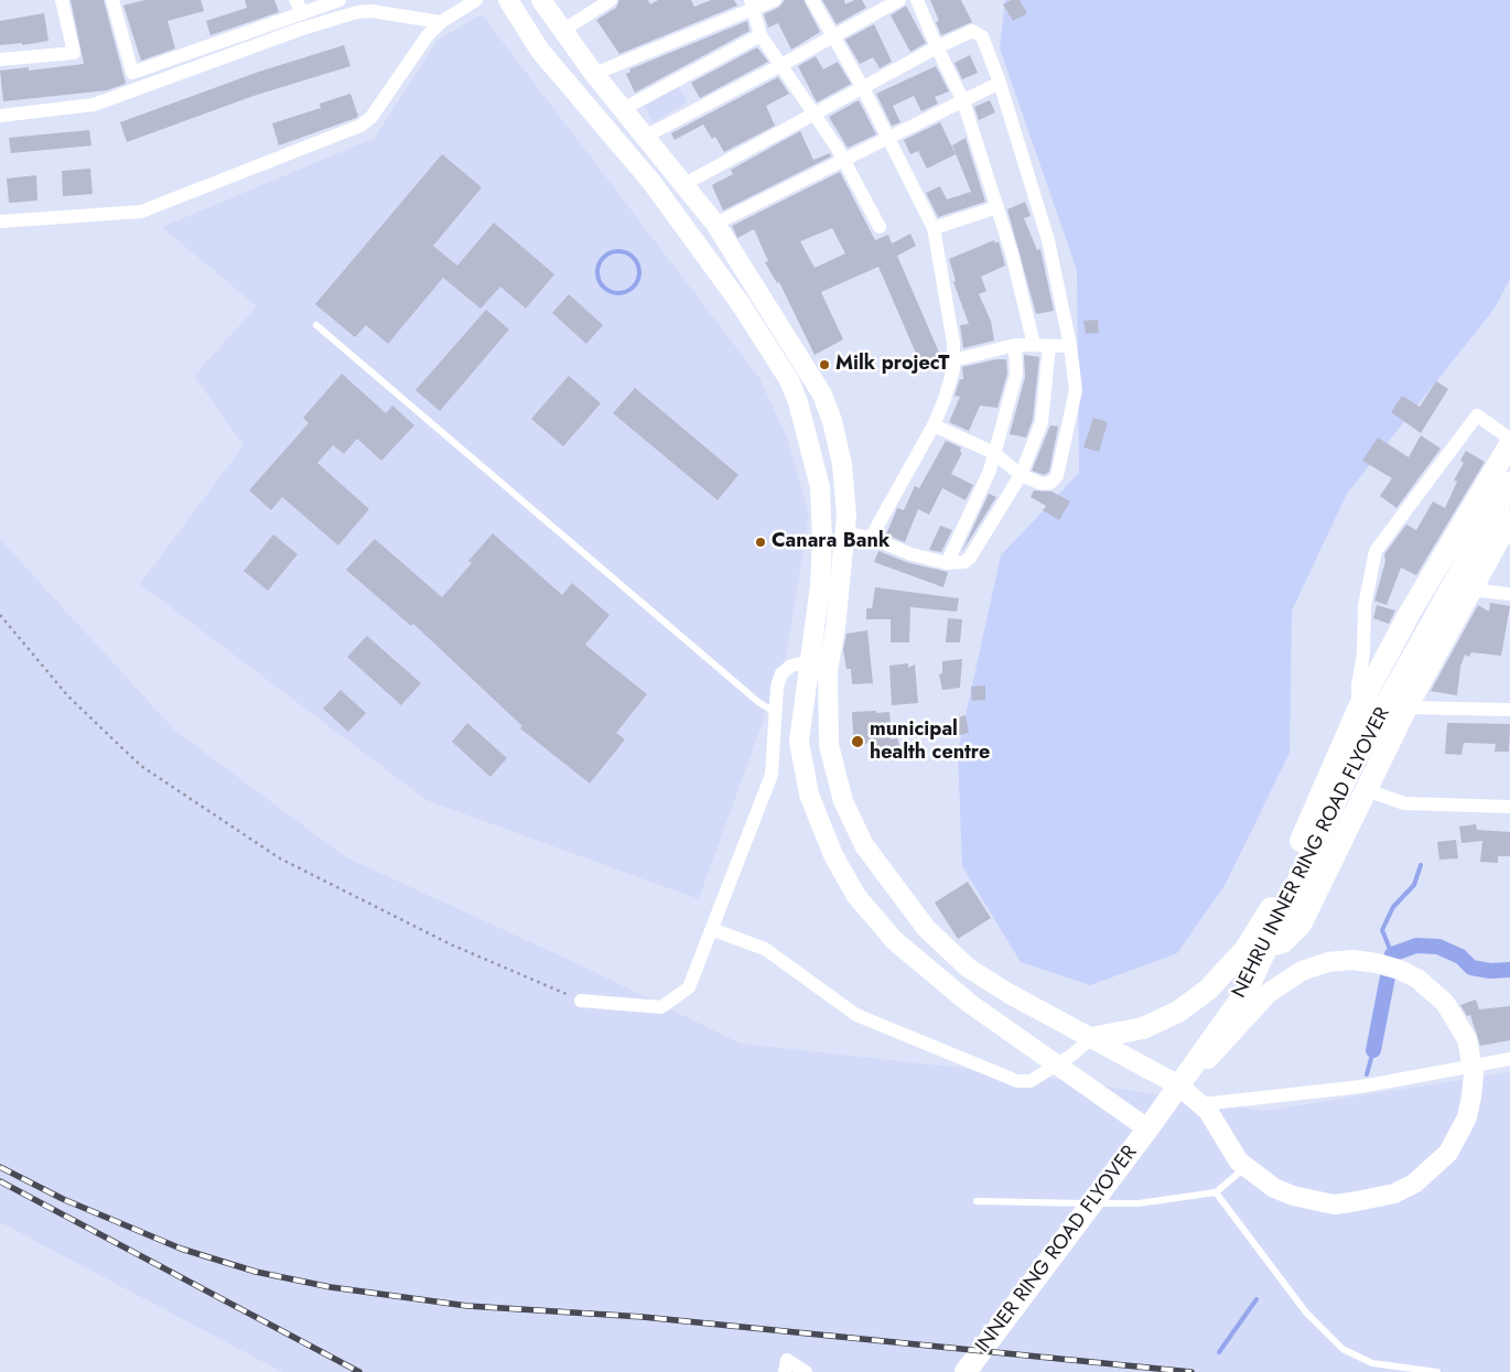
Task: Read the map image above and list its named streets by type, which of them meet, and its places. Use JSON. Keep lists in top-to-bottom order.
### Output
{
  "streets": {
    "main road": ["NEHRU INNER RING ROAD FLYOVER", "INNER RING ROAD FLYOVER"]
  },
  "crossings": [
    ["NEHRU INNER RING ROAD FLYOVER", "INNER RING ROAD FLYOVER"]
  ],
  "places": ["Milk projecT", "Canara Bank", "municipal health centre"]
}
